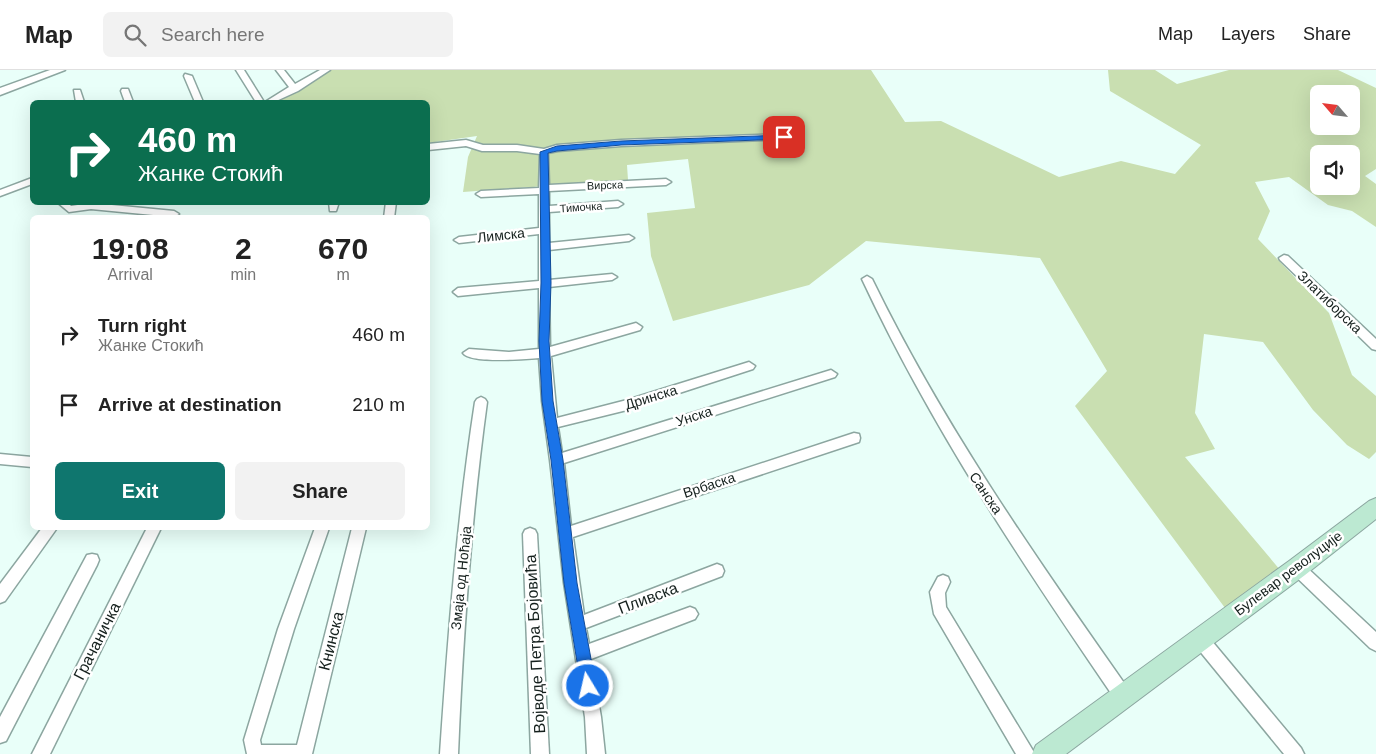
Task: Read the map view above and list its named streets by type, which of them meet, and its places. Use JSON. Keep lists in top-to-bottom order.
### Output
{
  "streets": {
    "main road": ["Булевар револуције"],
    "street": [
      "Вирска",
      "Тимочка",
      "Лимска",
      "Златиборска",
      "Дринска",
      "Унска",
      "Врбаска",
      "Санска",
      "Змаја од Ноћаја",
      "Пливска",
      "Грачаничка",
      "Книнска",
      "Војводе Петра Бојовића"
    ]
  },
  "crossings": [
    ["Санска", "Булевар револуције"]
  ],
  "north": "top left",
  "page": {
    "header": "Map",
    "search": "Search here",
    "nav": ["Map", "Layers", "Share"],
    "turn": ["460 m", "Жанке Стокић"],
    "eta": [
      "19:08",
      "Arrival",
      "2",
      "min",
      "670",
      "m"
    ],
    "list": [
      {
        "name": "Turn right",
        "note": "Жанке Стокић",
        "value": "460 m"
      },
      {
        "name": "Arrive at destination",
        "value": "210 m"
      }
    ],
    "buttons": ["Exit", "Share"]
  }
}
